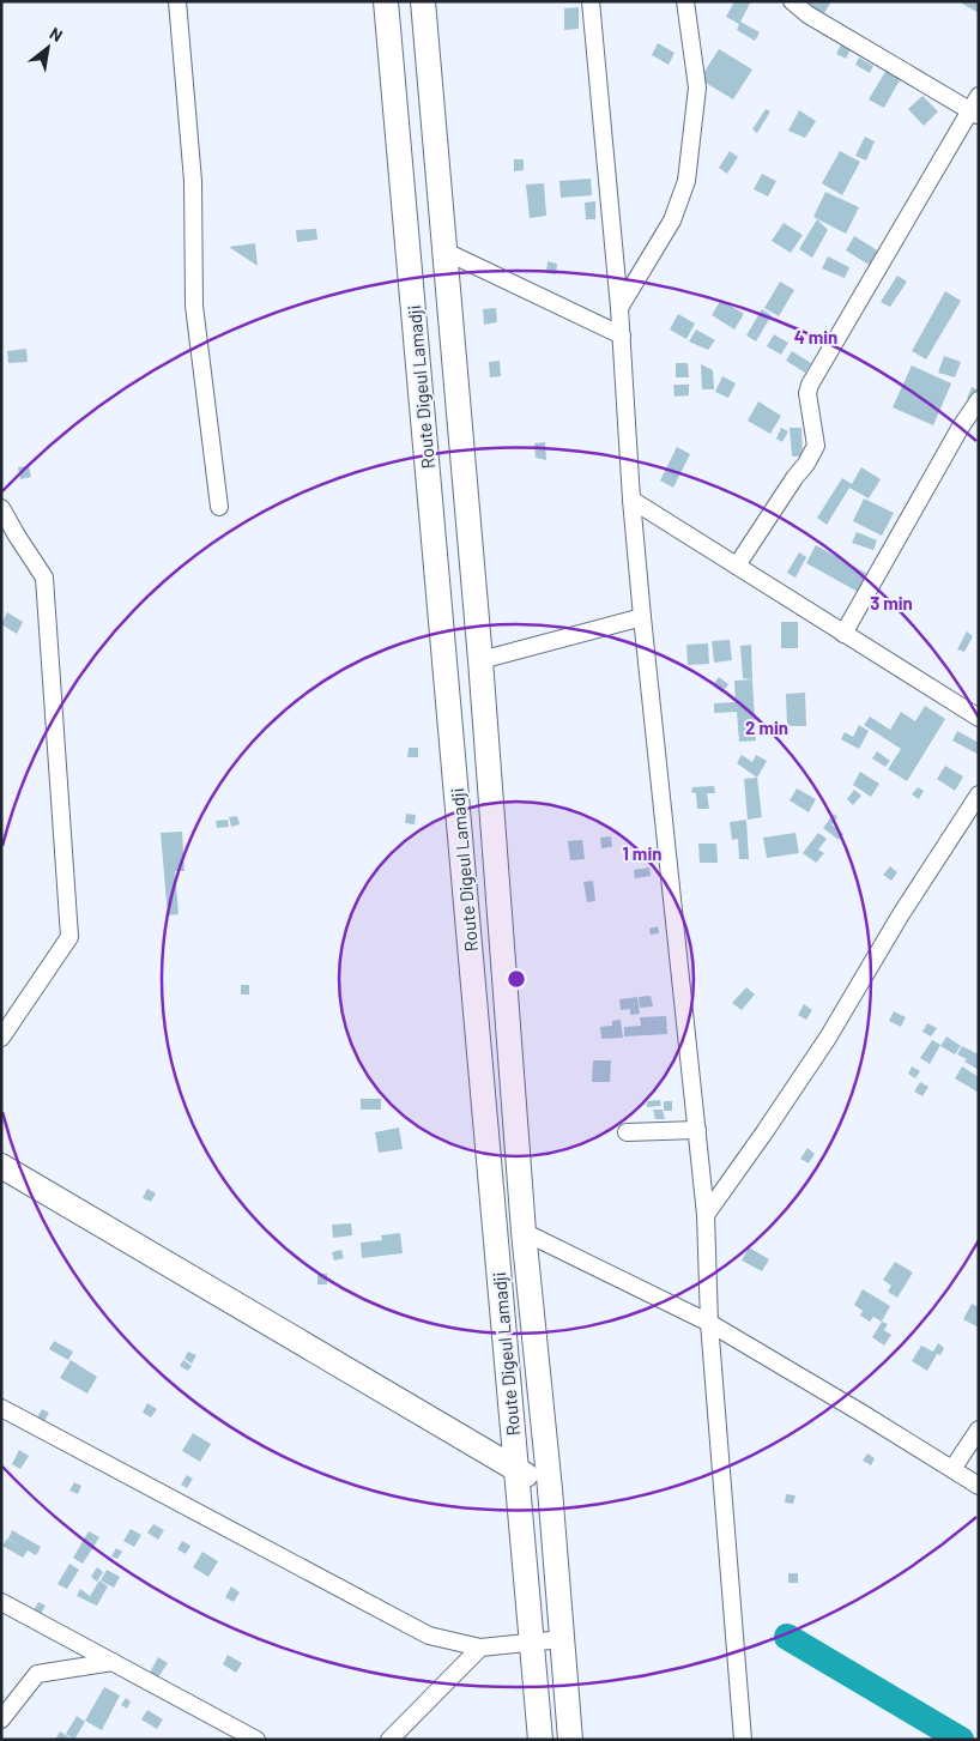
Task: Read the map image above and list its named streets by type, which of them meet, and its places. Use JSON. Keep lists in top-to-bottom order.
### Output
{
  "streets": {
    "main road": ["Route Digeul Lamadji"]
  },
  "north": "top right",
  "rings": [
    "4 min",
    "3 min",
    "2 min",
    "1 min"
  ]
}
